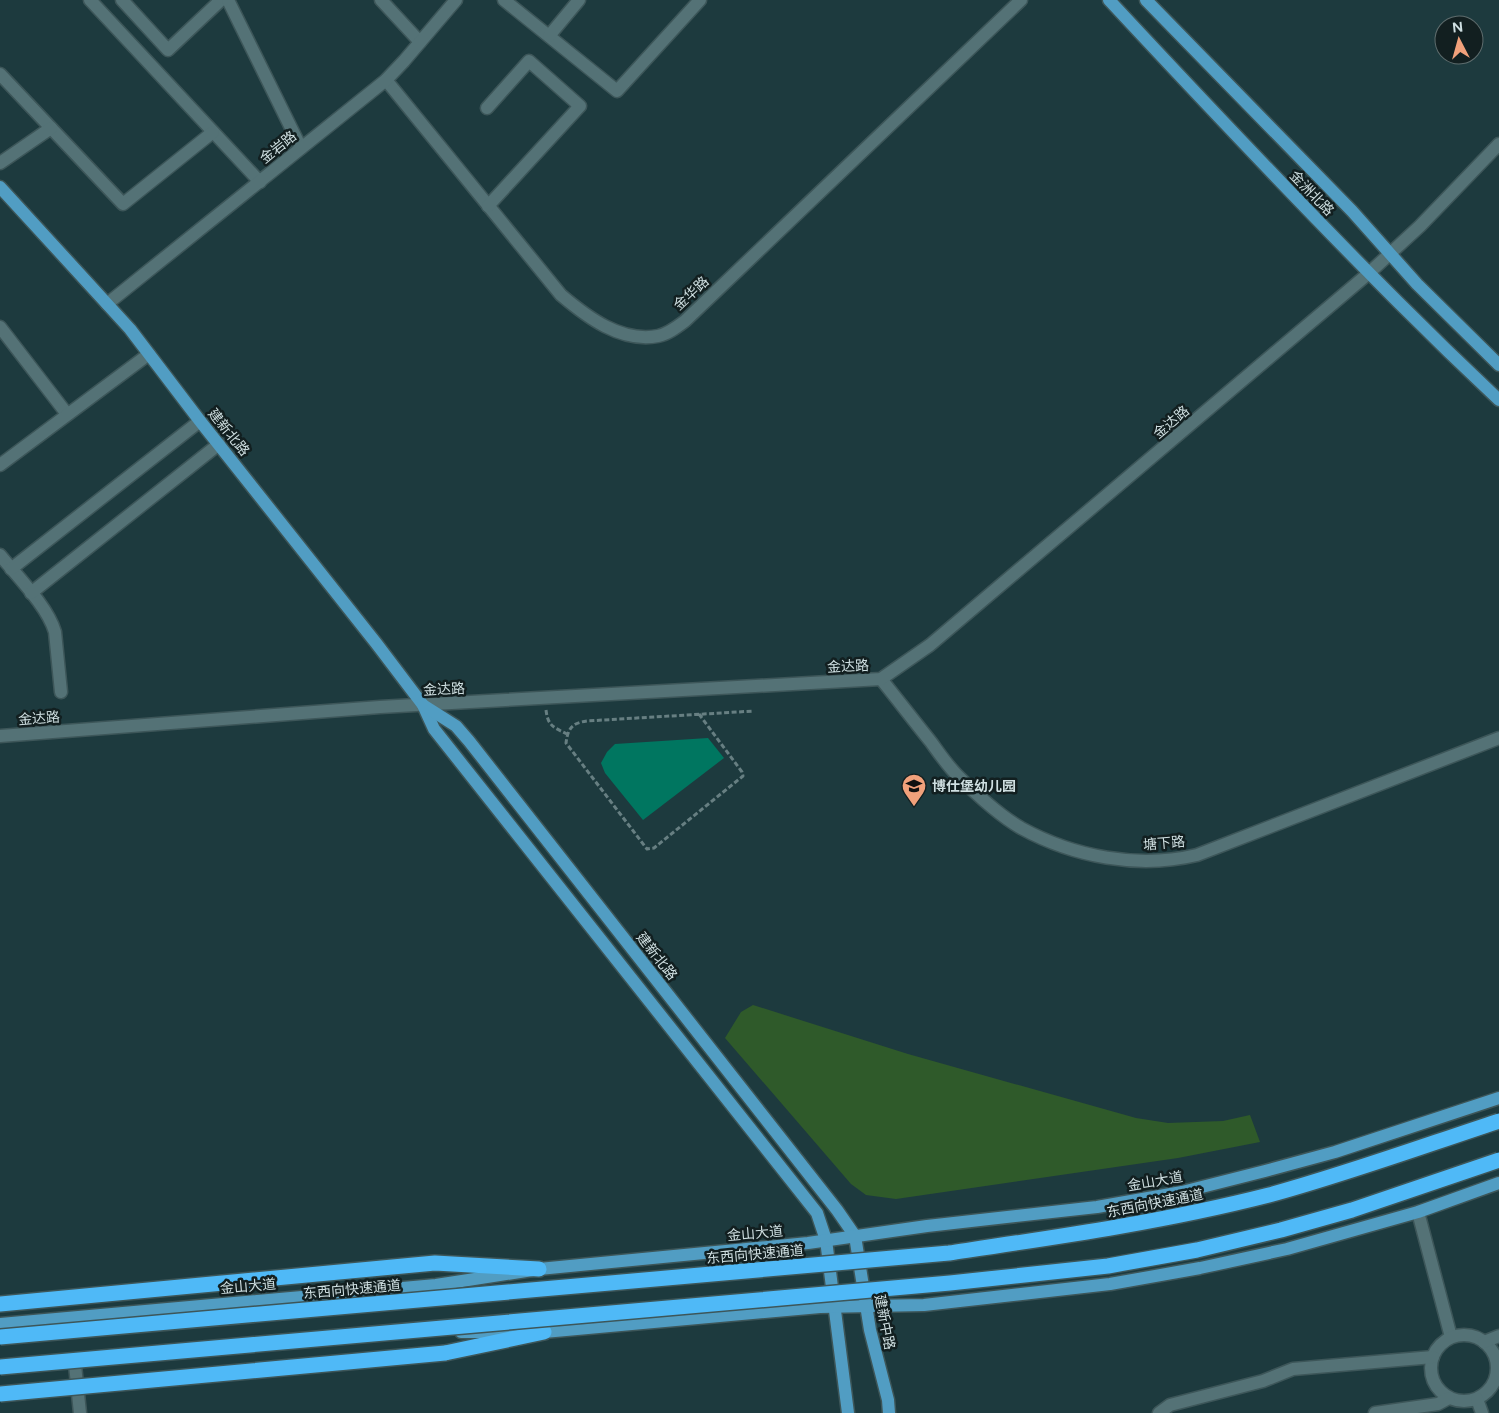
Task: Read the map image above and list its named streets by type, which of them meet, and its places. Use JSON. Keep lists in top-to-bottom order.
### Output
{
  "streets": {
    "highway": ["东西向快速通道"],
    "main road": [
      "金洲北路",
      "建新北路",
      "金山大道",
      "建新中路"
    ],
    "street": [
      "金岩路",
      "金华路",
      "金达路",
      "塘下路"
    ]
  },
  "crossings": [
    ["金岩路", "金华路"],
    ["金岩路", "建新北路"],
    ["金洲北路", "金达路"],
    ["金达路", "建新北路"],
    ["金达路", "塘下路"],
    ["建新北路", "金山大道"],
    ["建新北路", "建新中路"],
    ["金山大道", "建新中路"]
  ],
  "places": {
    "school or university": ["博仕堡幼儿园"]
  },
  "north": "top"
}
